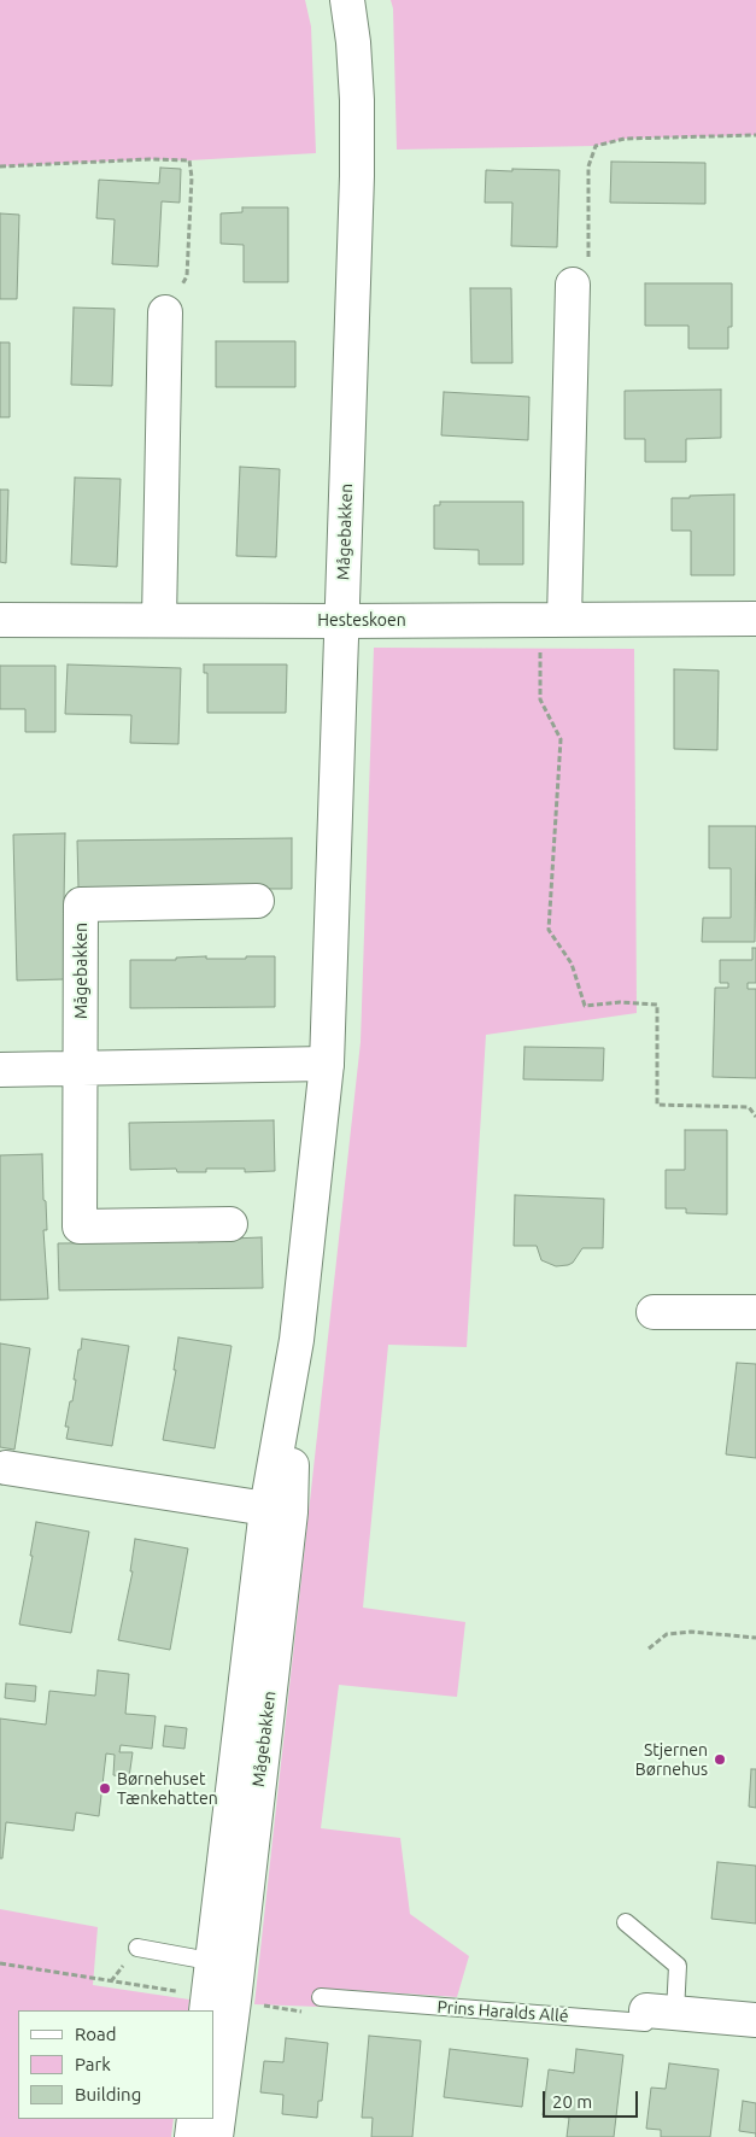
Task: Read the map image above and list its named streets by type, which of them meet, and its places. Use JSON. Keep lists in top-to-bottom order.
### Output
{
  "streets": {
    "street": ["Mågebakken", "Hesteskoen"],
    "lane": ["Prins Haralds Allé"]
  },
  "crossings": [
    ["Mågebakken", "Hesteskoen"]
  ],
  "places": ["Stjernen Børnehus", "Børnehuset Tænkehatten"],
  "legend": ["Road", "Park", "Building"],
  "scale_bar": "20 m"
}
